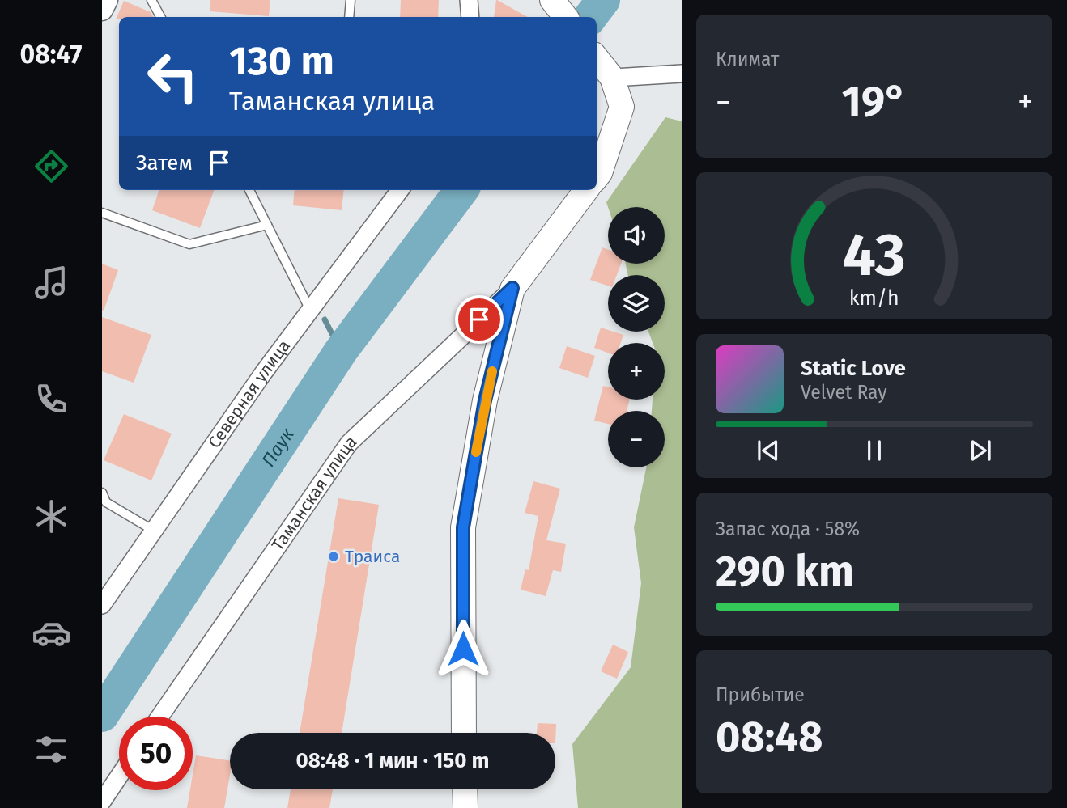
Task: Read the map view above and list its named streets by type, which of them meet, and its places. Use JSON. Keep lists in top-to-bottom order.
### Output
{
  "streets": {
    "street": ["Северная улица", "Таманская улица"]
  },
  "water": ["Паук"],
  "places": ["Траиса"],
  "page": {
    "tabs": "08:47",
    "tile": [
      "Климат",
      ["Запас хода · 58%", "290 km"],
      ["Прибытие", "08:48"]
    ],
    "turn": ["130 m", "Таманская улица"],
    "heat": ["−", "19°", "+"],
    "then": "Затем",
    "map_buttons": ["+", "−"],
    "song": ["Static Love", "Velvet Ray"],
    "limit": "50",
    "trip": "08:48 · 1 мин · 150 m",
    "gauge": ["43", "km/h"]
  }
}
